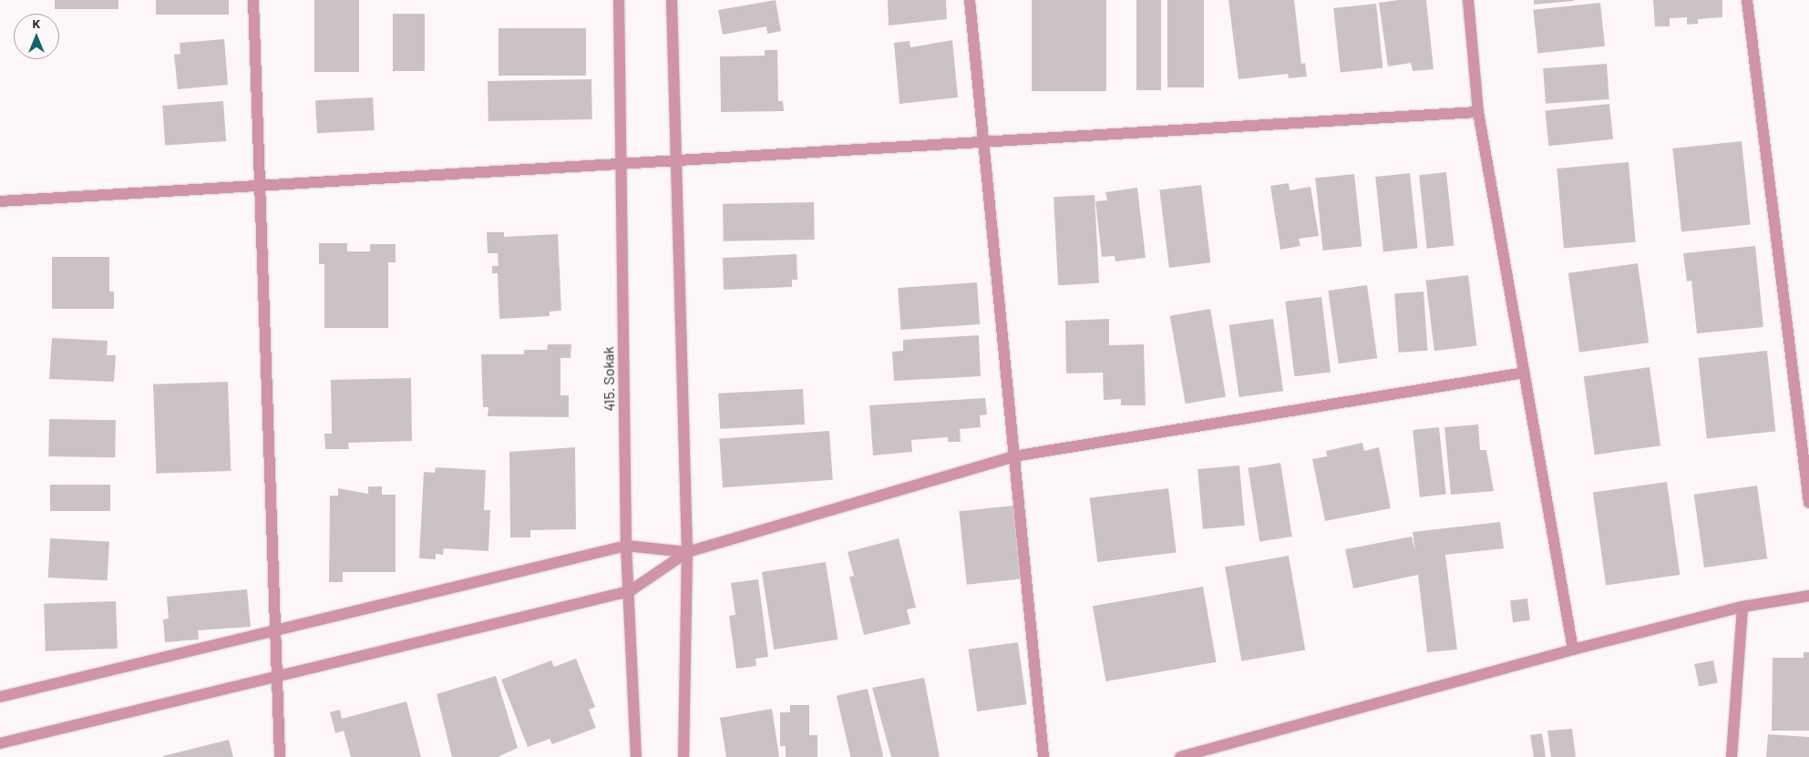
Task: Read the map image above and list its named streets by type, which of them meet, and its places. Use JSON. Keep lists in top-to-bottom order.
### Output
{
  "streets": {
    "street": ["415. Sokak"]
  },
  "north": "top"
}
